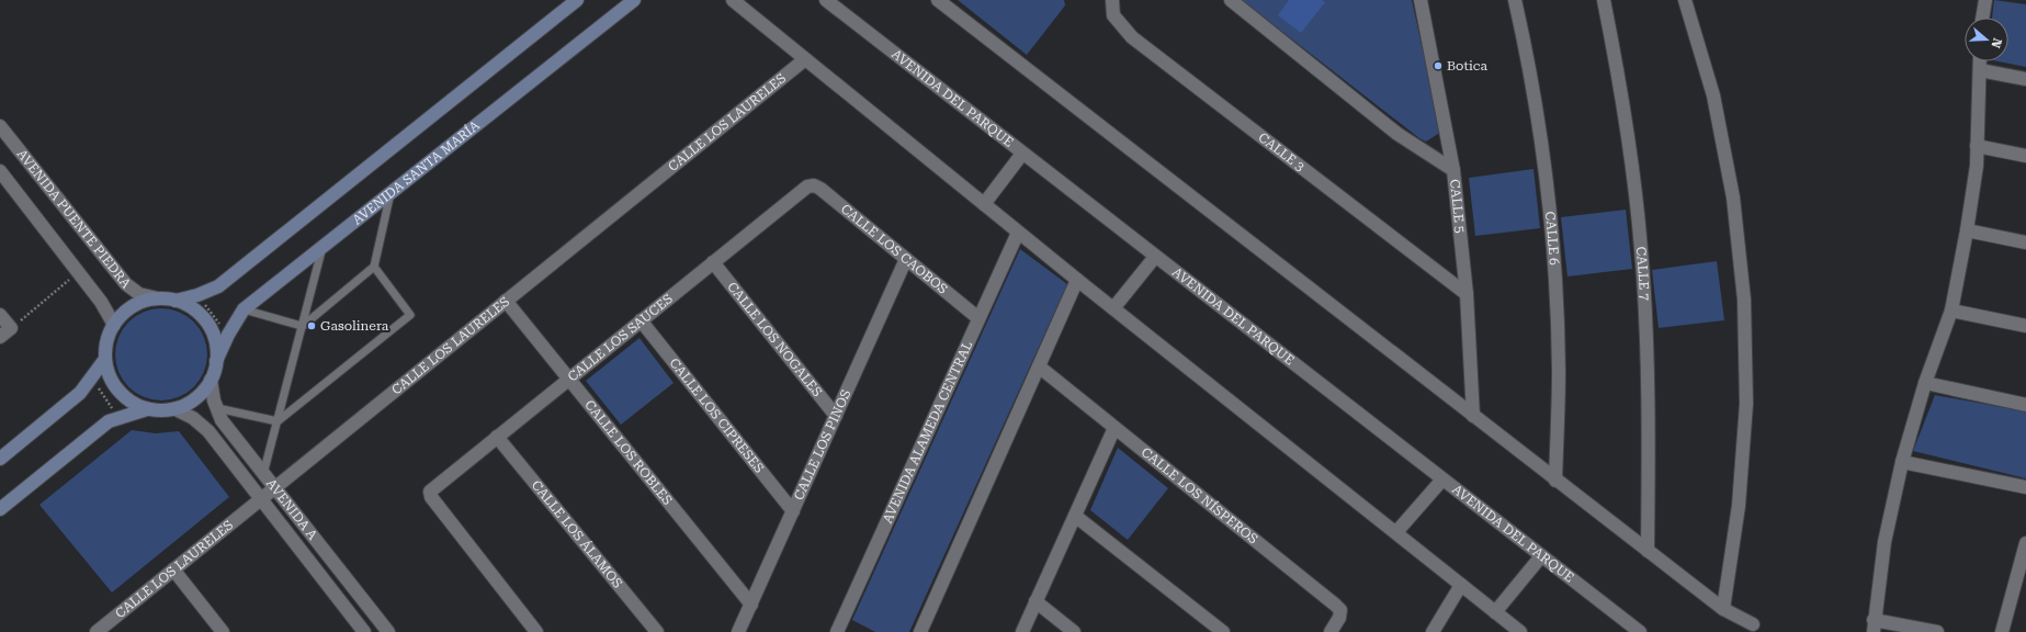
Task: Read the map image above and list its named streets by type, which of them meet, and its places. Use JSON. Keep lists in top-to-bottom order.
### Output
{
  "streets": {
    "main road": ["AVENIDA SANTA MARÍA"],
    "street": [
      "AVENIDA DEL PARQUE",
      "CALLE LOS LAURELES",
      "CALLE 3",
      "CALLE 5",
      "AVENIDA PUENTE PIEDRA",
      "CALLE 6",
      "CALLE LOS CAOBOS",
      "CALLE 7",
      "CALLE LOS SAUCES",
      "CALLE LOS NOGALES",
      "CALLE LOS CIPRESES",
      "AVENIDA ALAMEDA CENTRAL",
      "CALLE LOS PINOS",
      "CALLE LOS ROBLES",
      "CALLE LOS NÍSPEROS",
      "AVENIDA A",
      "CALLE LOS ÁLAMOS"
    ]
  },
  "crossings": [
    ["CALLE LOS LAURELES", "CALLE LOS ROBLES"],
    ["CALLE LOS LAURELES", "AVENIDA A"],
    ["CALLE 3", "CALLE 5"],
    ["AVENIDA SANTA MARÍA", "AVENIDA PUENTE PIEDRA"],
    ["AVENIDA SANTA MARÍA", "AVENIDA A"],
    ["AVENIDA PUENTE PIEDRA", "AVENIDA A"],
    ["CALLE LOS CAOBOS", "CALLE LOS SAUCES"],
    ["CALLE LOS CAOBOS", "AVENIDA ALAMEDA CENTRAL"],
    ["CALLE LOS CAOBOS", "CALLE LOS PINOS"],
    ["CALLE LOS SAUCES", "CALLE LOS NOGALES"],
    ["CALLE LOS SAUCES", "CALLE LOS CIPRESES"],
    ["CALLE LOS SAUCES", "CALLE LOS ROBLES"],
    ["CALLE LOS SAUCES", "CALLE LOS ÁLAMOS"],
    ["CALLE LOS NOGALES", "CALLE LOS PINOS"],
    ["CALLE LOS CIPRESES", "CALLE LOS PINOS"],
    ["CALLE LOS PINOS", "CALLE LOS ROBLES"]
  ],
  "places": ["Botica", "Gasolinera"],
  "north": "right"
}
